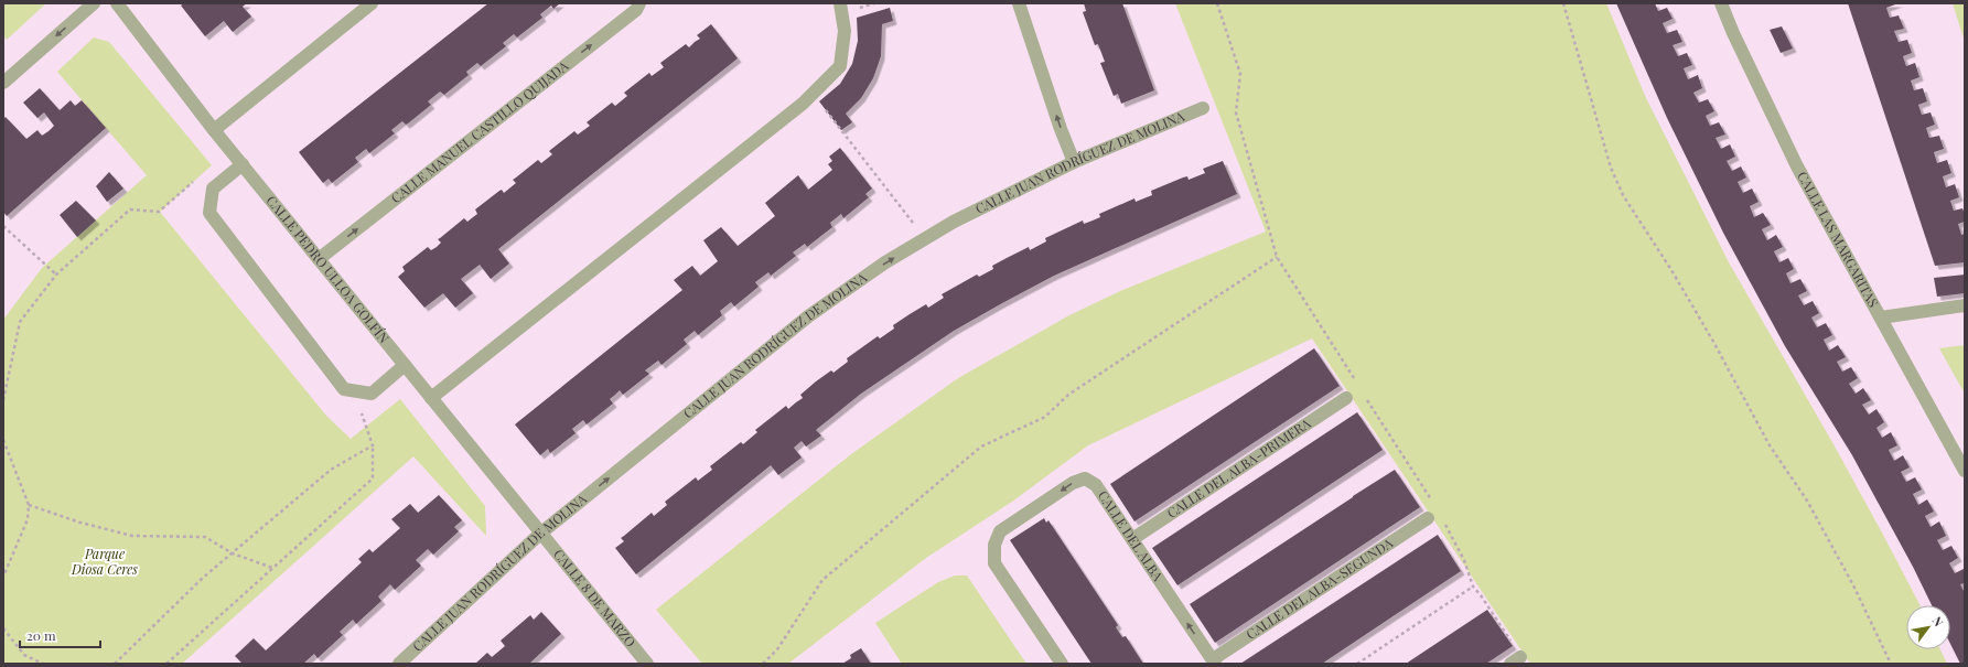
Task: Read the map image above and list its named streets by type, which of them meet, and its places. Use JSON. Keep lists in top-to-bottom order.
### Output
{
  "streets": {
    "street": [
      "CALLE MANUEL CASTILLO QUIJADA",
      "CALLE JUAN RODRÍGUEZ DE MOLINA",
      "CALLE LAS MARGARITAS",
      "CALLE PEDRO ULLOA GOLFÍN",
      "CALLE DEL ALBA-PRIMERA",
      "CALLE DEL ALBA",
      "CALLE DEL ALBA-SEGUNDA",
      "CALLE 8 DE MARZO"
    ]
  },
  "crossings": [
    ["CALLE MANUEL CASTILLO QUIJADA", "CALLE PEDRO ULLOA GOLFÍN"],
    ["CALLE JUAN RODRÍGUEZ DE MOLINA", "CALLE PEDRO ULLOA GOLFÍN"],
    ["CALLE JUAN RODRÍGUEZ DE MOLINA", "CALLE 8 DE MARZO"],
    ["CALLE PEDRO ULLOA GOLFÍN", "CALLE 8 DE MARZO"],
    ["CALLE DEL ALBA-PRIMERA", "CALLE DEL ALBA"],
    ["CALLE DEL ALBA", "CALLE DEL ALBA-SEGUNDA"]
  ],
  "one_way": ["CALLE MANUEL CASTILLO QUIJADA", "CALLE JUAN RODRÍGUEZ DE MOLINA"],
  "parks": ["Parque Diosa Ceres"],
  "scale_bar": "20 m",
  "north": "top right"
}
